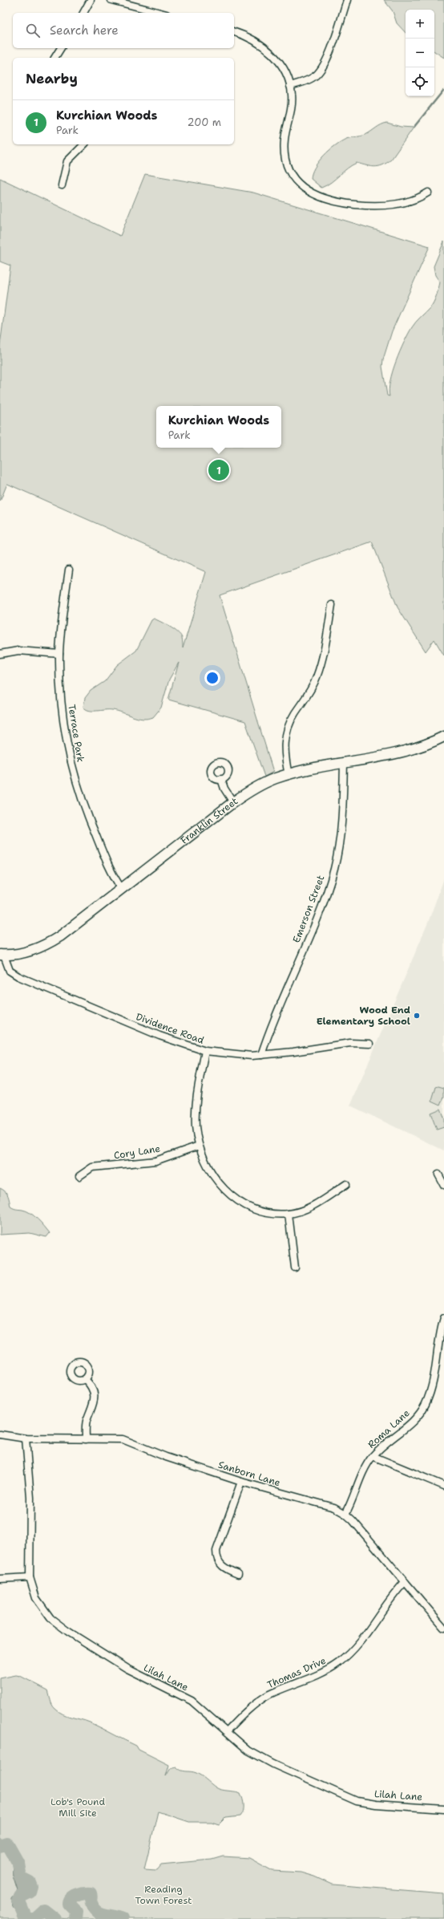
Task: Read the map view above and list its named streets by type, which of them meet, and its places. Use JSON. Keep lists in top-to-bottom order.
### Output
{
  "streets": {
    "main road": ["Franklin Street"],
    "street": [
      "Terrace Park",
      "Emerson Street",
      "Dividence Road",
      "Cory Lane",
      "Roma Lane",
      "Sanborn Lane",
      "Thomas Drive",
      "Lilah Lane"
    ]
  },
  "crossings": [
    ["Terrace Park", "Franklin Street"],
    ["Franklin Street", "Emerson Street"],
    ["Franklin Street", "Dividence Road"],
    ["Emerson Street", "Dividence Road"],
    ["Roma Lane", "Sanborn Lane"],
    ["Sanborn Lane", "Thomas Drive"],
    ["Sanborn Lane", "Lilah Lane"],
    ["Thomas Drive", "Lilah Lane"]
  ],
  "parks": ["Lob's Pound Mill Site", "Reading Town Forest"],
  "places": ["Wood End Elementary School"],
  "page": {
    "map_buttons": ["+", "−"],
    "search": "Search here",
    "heading": "Nearby",
    "list": [
      {
        "mark": "1",
        "name": "Kurchian Woods",
        "note": "Park",
        "value": "200 m"
      }
    ],
    "popup": ["Kurchian Woods", "Park"],
    "pins": "1"
  }
}
